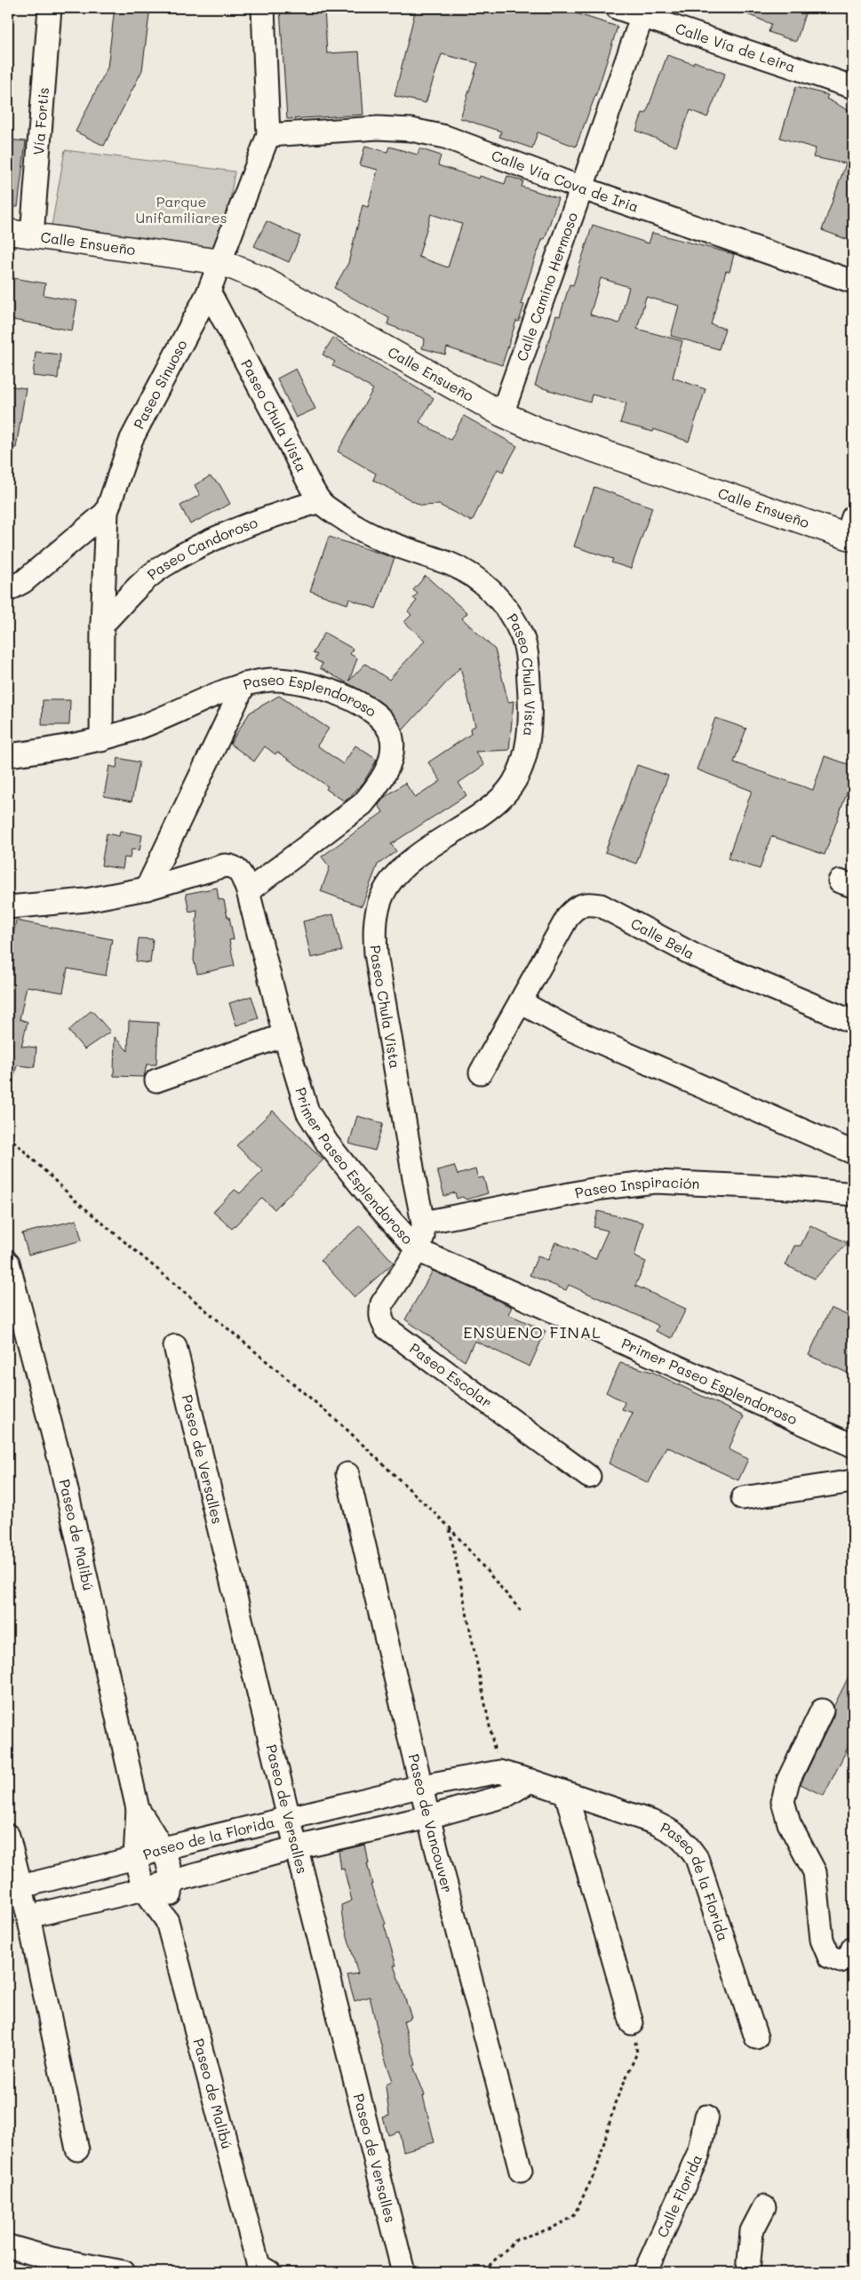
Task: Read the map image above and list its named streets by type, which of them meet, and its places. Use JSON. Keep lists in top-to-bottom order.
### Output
{
  "streets": {
    "street": [
      "Calle Vía de Leira",
      "Vía Fortis",
      "Calle Vía Cova de Iria",
      "Calle Ensueño",
      "Calle Camino Hermoso",
      "Paseo Sinuoso",
      "Paseo Chula Vista",
      "Paseo Candoroso",
      "Paseo Esplendoroso",
      "Calle Bela",
      "Primer Paseo Esplendoroso",
      "Paseo Inspiración",
      "Paseo Escolar",
      "Paseo de Versalles",
      "Paseo de Malibú",
      "Paseo de Vancouver",
      "Paseo de la Florida",
      "Calle Florida"
    ]
  },
  "crossings": [
    ["Calle Vía de Leira", "Calle Camino Hermoso"],
    ["Vía Fortis", "Calle Ensueño"],
    ["Calle Vía Cova de Iria", "Calle Camino Hermoso"],
    ["Calle Vía Cova de Iria", "Paseo Sinuoso"],
    ["Calle Ensueño", "Calle Camino Hermoso"],
    ["Calle Ensueño", "Paseo Sinuoso"],
    ["Paseo Sinuoso", "Paseo Chula Vista"],
    ["Paseo Sinuoso", "Paseo Candoroso"],
    ["Paseo Sinuoso", "Paseo Esplendoroso"],
    ["Paseo Chula Vista", "Paseo Candoroso"],
    ["Paseo Chula Vista", "Primer Paseo Esplendoroso"],
    ["Paseo Chula Vista", "Paseo Inspiración"],
    ["Paseo Chula Vista", "Paseo Escolar"],
    ["Paseo Esplendoroso", "Primer Paseo Esplendoroso"],
    ["Primer Paseo Esplendoroso", "Paseo Inspiración"],
    ["Primer Paseo Esplendoroso", "Paseo Escolar"],
    ["Paseo Inspiración", "Paseo Escolar"],
    ["Paseo de Versalles", "Paseo de la Florida"],
    ["Paseo de Malibú", "Paseo de la Florida"],
    ["Paseo de Vancouver", "Paseo de la Florida"]
  ],
  "districts": ["ENSUENO FINAL"],
  "parks": ["Parque Unifamiliares"]
}
